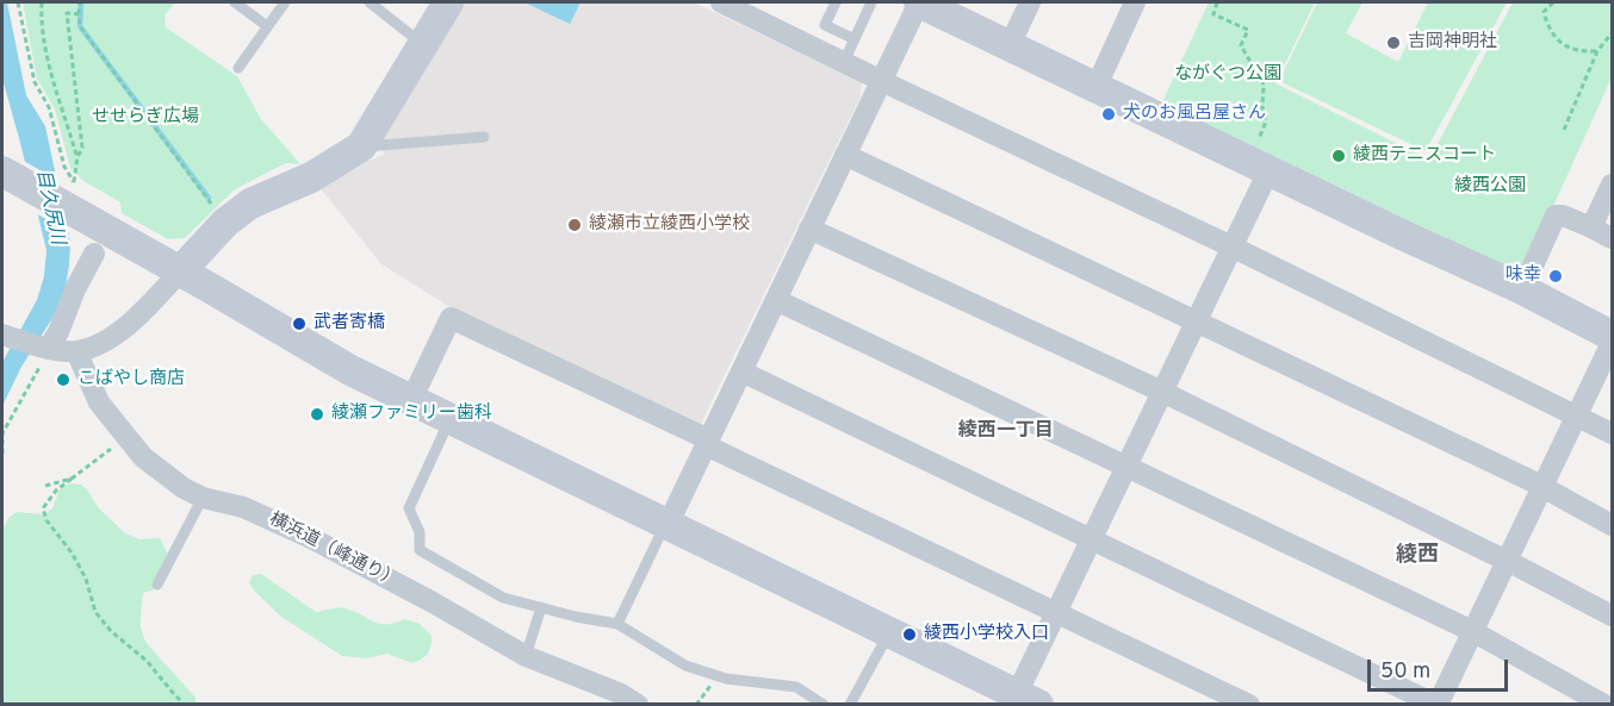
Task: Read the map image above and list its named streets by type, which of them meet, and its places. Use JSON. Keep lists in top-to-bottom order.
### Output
{
  "streets": {
    "street": ["横浜道（峰通り）"]
  },
  "districts": ["綾西一丁目", "綾西"],
  "water": ["目久尻川"],
  "parks": ["ながぐつ公園", "せせらぎ広場", "綾西公園"],
  "places": [
    "吉岡神明社",
    "犬のお風呂屋さん",
    "綾西テニスコート",
    "綾瀬市立綾西小学校",
    "味幸",
    "武者寄橋",
    "こばやし商店",
    "綾瀬ファミリー歯科",
    "綾西小学校入口"
  ],
  "scale_bar": "50 m"
}
